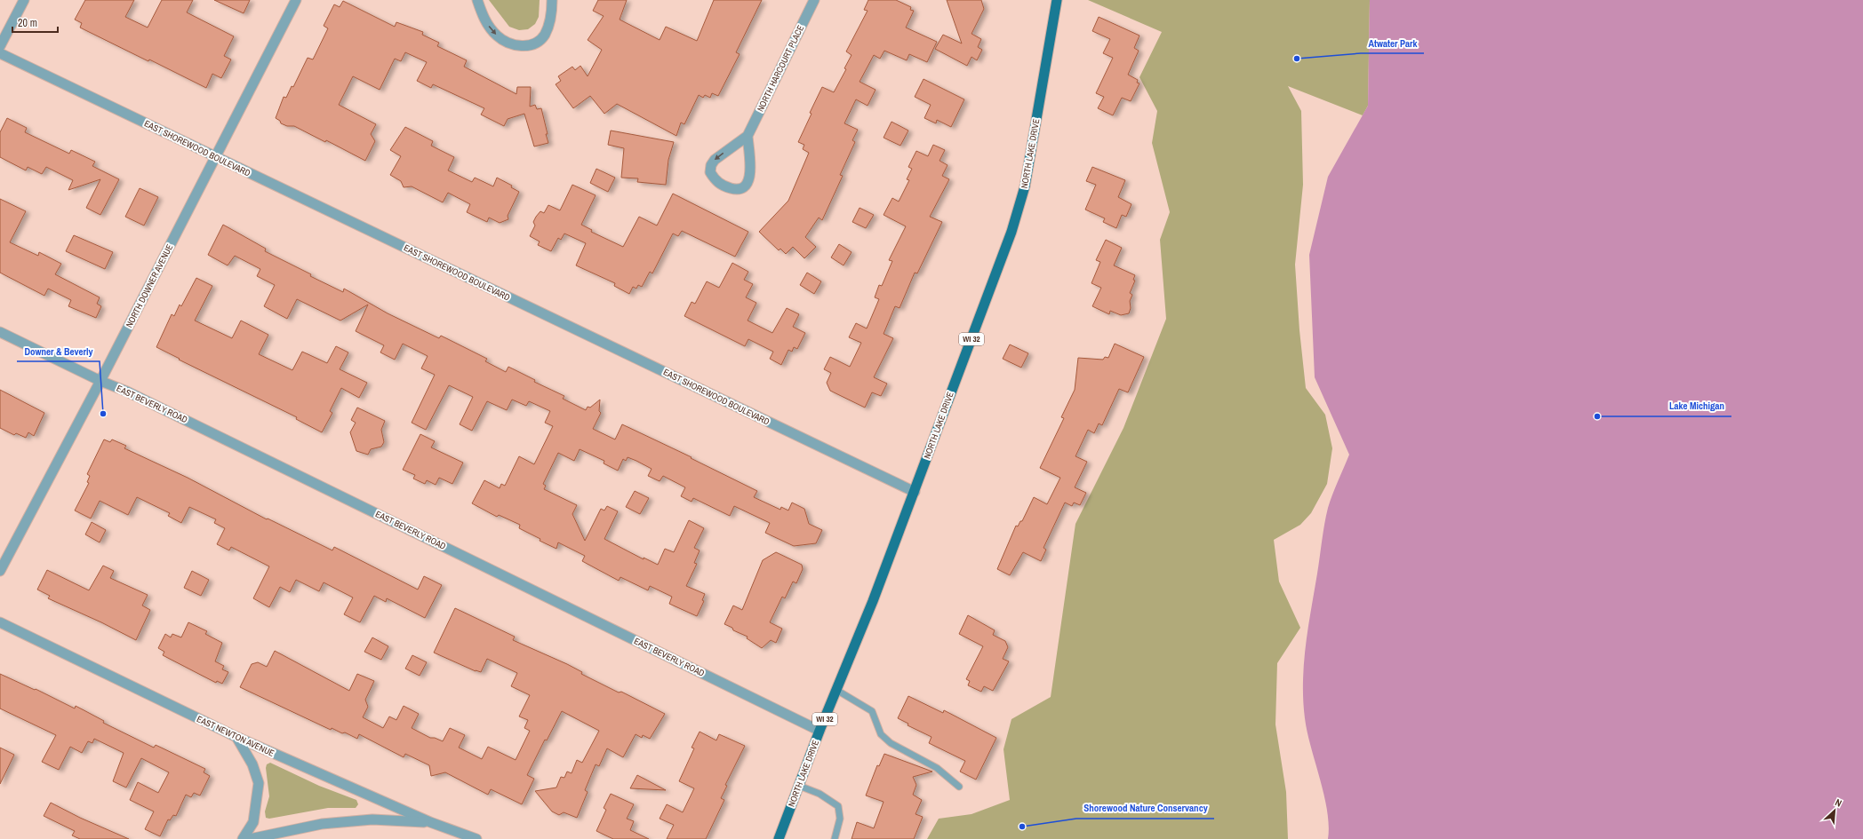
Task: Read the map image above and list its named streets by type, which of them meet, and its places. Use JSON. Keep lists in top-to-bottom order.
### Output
{
  "streets": {
    "main road": ["NORTH LAKE DRIVE", "WI 32"],
    "street": [
      "NORTH HARCOURT PLACE",
      "EAST SHOREWOOD BOULEVARD",
      "NORTH DOWNER AVENUE",
      "EAST BEVERLY ROAD",
      "EAST NEWTON AVENUE"
    ]
  },
  "crossings": [
    ["EAST SHOREWOOD BOULEVARD", "NORTH LAKE DRIVE"],
    ["EAST SHOREWOOD BOULEVARD", "NORTH DOWNER AVENUE"],
    ["NORTH LAKE DRIVE", "EAST BEVERLY ROAD"],
    ["NORTH DOWNER AVENUE", "EAST BEVERLY ROAD"]
  ],
  "places": [
    "Atwater Park",
    "Downer & Beverly",
    "Lake Michigan",
    "Shorewood Nature Conservancy"
  ],
  "scale_bar": "20 m",
  "north": "top right"
}
